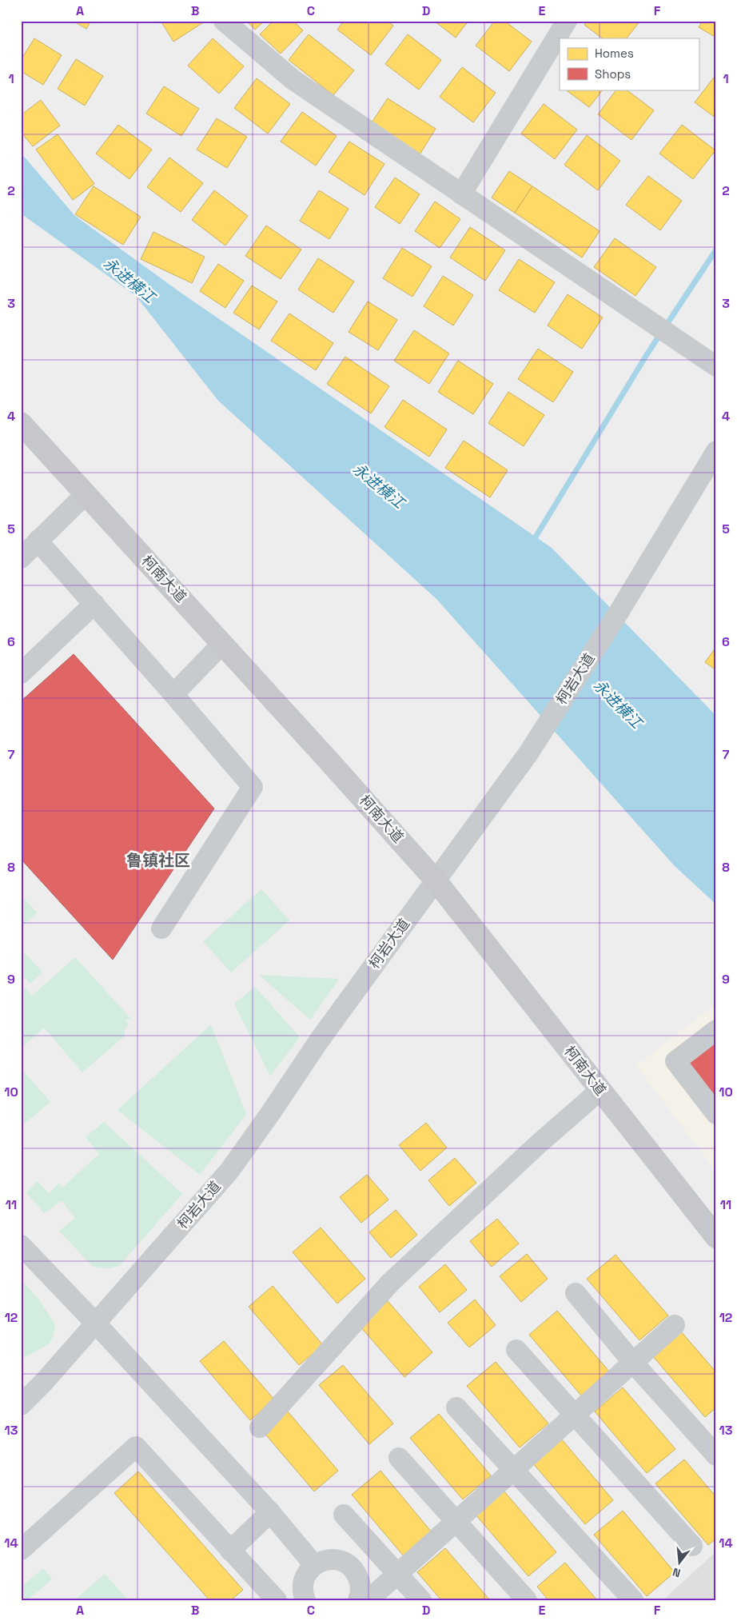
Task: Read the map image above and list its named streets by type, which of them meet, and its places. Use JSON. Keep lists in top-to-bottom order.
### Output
{
  "streets": {
    "main road": ["柯南大道"],
    "street": ["柯岩大道"]
  },
  "crossings": [
    ["柯南大道", "柯岩大道"]
  ],
  "districts": ["鲁镇社区"],
  "water": ["永进横江"],
  "legend": ["Homes", "Shops"],
  "north": "bottom",
  "grid": {
    "columns": [
      "A",
      "B",
      "C",
      "D",
      "E",
      "F"
    ],
    "rows": [
      "1",
      "2",
      "3",
      "4",
      "5",
      "6",
      "7",
      "8",
      "9",
      "10",
      "11",
      "12",
      "13",
      "14"
    ]
  }
}
